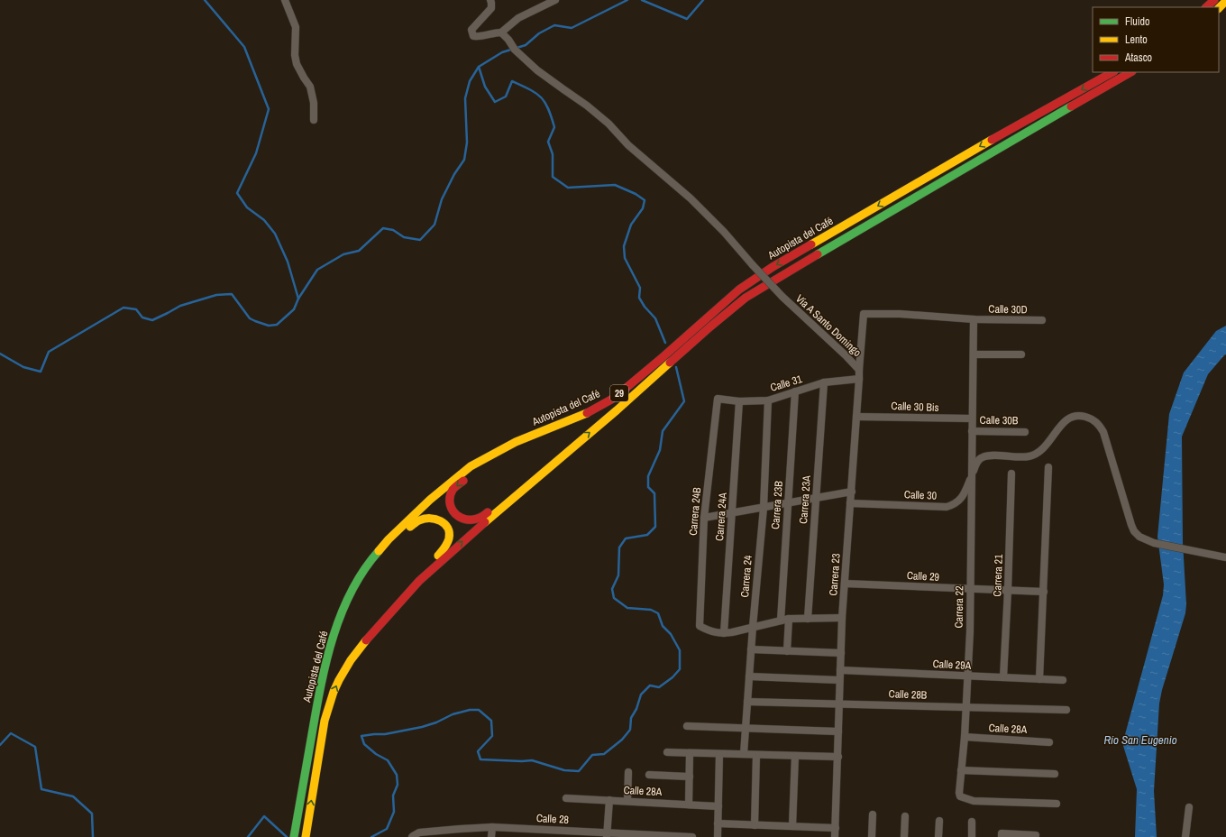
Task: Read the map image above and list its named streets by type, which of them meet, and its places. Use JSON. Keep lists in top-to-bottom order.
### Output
{
  "streets": {
    "highway": ["Autopista del Café", "29"],
    "street": [
      "Calle 30D",
      "Vía A Santo Domingo",
      "Calle 31",
      "Calle 30 Bis",
      "Calle 30B",
      "Calle 30",
      "Carrera 23A",
      "Carrera 23B",
      "Carrera 24B",
      "Carrera 24A",
      "Carrera 23",
      "Carrera 21",
      "Carrera 24",
      "Calle 29",
      "Carrera 22",
      "Calle 29A",
      "Calle 28B",
      "Calle 28A",
      "Calle 28"
    ]
  },
  "crossings": [
    ["Calle 30D", "Carrera 23"],
    ["Calle 30D", "Carrera 22"],
    ["Vía A Santo Domingo", "Carrera 23"],
    ["Calle 31", "Carrera 23A"],
    ["Calle 31", "Carrera 23B"],
    ["Calle 31", "Carrera 24B"],
    ["Calle 31", "Carrera 24A"],
    ["Calle 31", "Carrera 23"],
    ["Calle 31", "Carrera 24"],
    ["Calle 30 Bis", "Carrera 23"],
    ["Calle 30 Bis", "Carrera 22"],
    ["Calle 30B", "Carrera 22"],
    ["Calle 30", "Carrera 23"],
    ["Calle 30", "Carrera 22"],
    ["Carrera 24B", "Carrera 24A"],
    ["Carrera 23", "Calle 29"],
    ["Carrera 23", "Carrera 22"],
    ["Carrera 23", "Calle 29A"],
    ["Carrera 23", "Calle 28B"],
    ["Carrera 21", "Calle 29"],
    ["Carrera 21", "Calle 29A"],
    ["Carrera 24", "Calle 28B"],
    ["Calle 29", "Carrera 22"],
    ["Carrera 22", "Calle 29A"],
    ["Carrera 22", "Calle 28B"],
    ["Carrera 22", "Calle 28A"]
  ],
  "water": ["Río San Eugenio"],
  "legend": ["Fluido", "Lento", "Atasco"]
}
